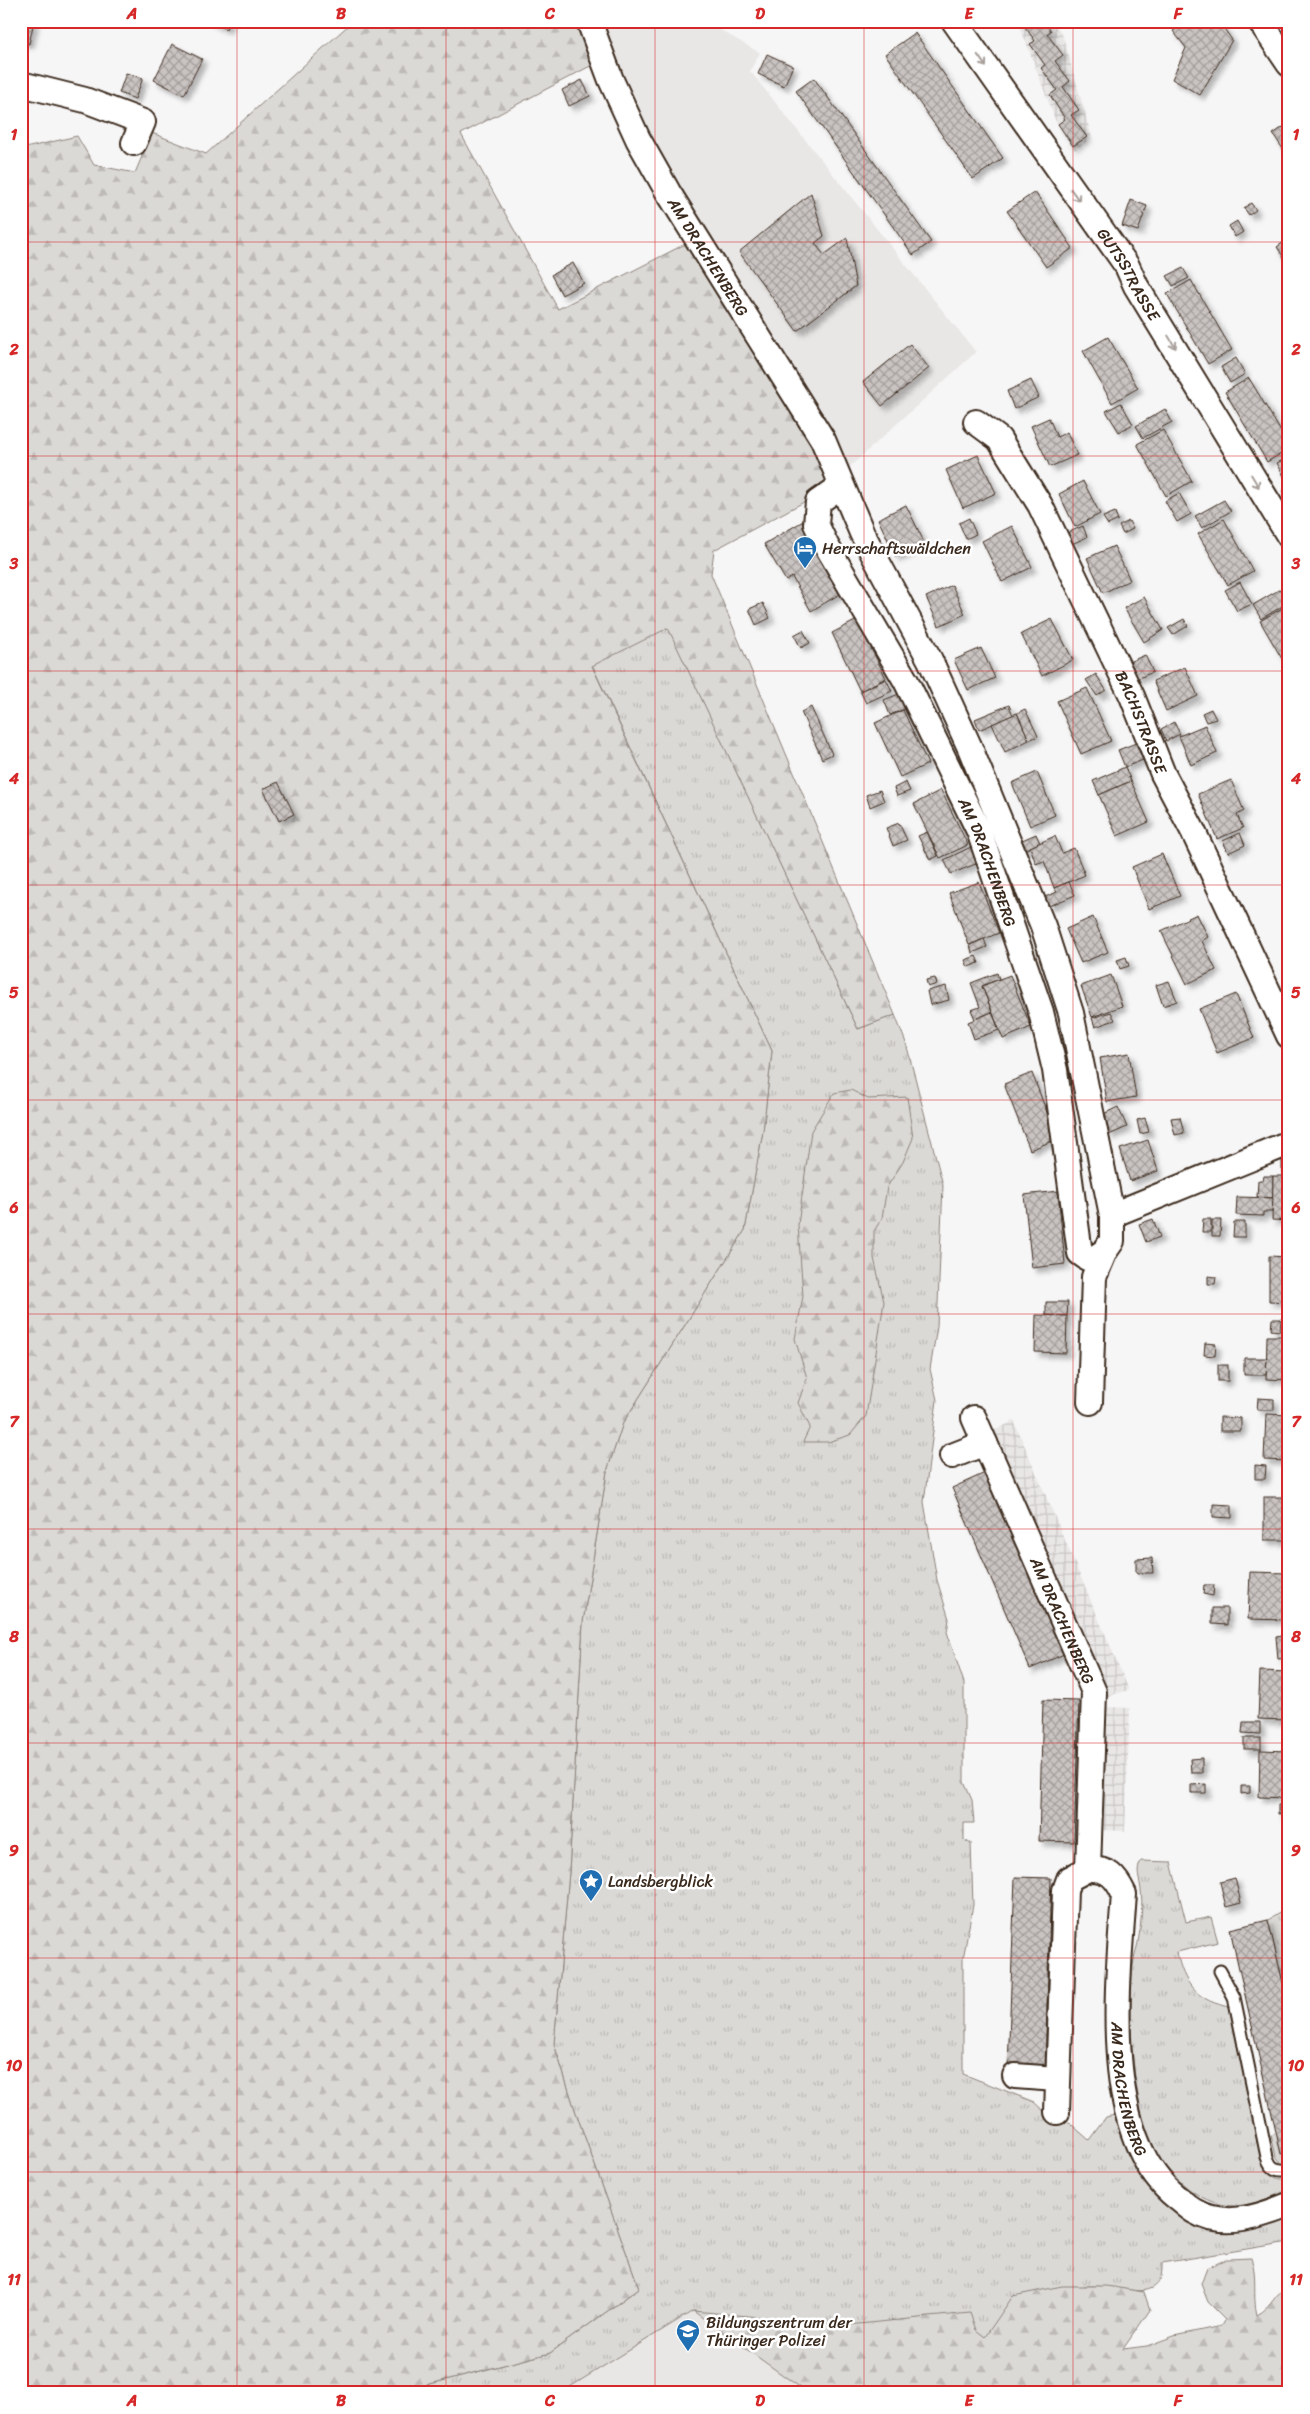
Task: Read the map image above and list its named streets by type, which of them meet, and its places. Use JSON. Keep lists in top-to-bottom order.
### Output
{
  "streets": {
    "street": ["AM DRACHENBERG", "GUTSSTRASSE", "BACHSTRASSE"]
  },
  "one_way": ["GUTSSTRASSE"],
  "places": {
    "hotel": ["Herrschaftswäldchen"],
    "place": ["Landsbergblick"],
    "school or university": ["Bildungszentrum der Thüringer Polizei"]
  },
  "grid": {
    "columns": [
      "A",
      "B",
      "C",
      "D",
      "E",
      "F"
    ],
    "rows": [
      "1",
      "2",
      "3",
      "4",
      "5",
      "6",
      "7",
      "8",
      "9",
      "10",
      "11"
    ]
  }
}
